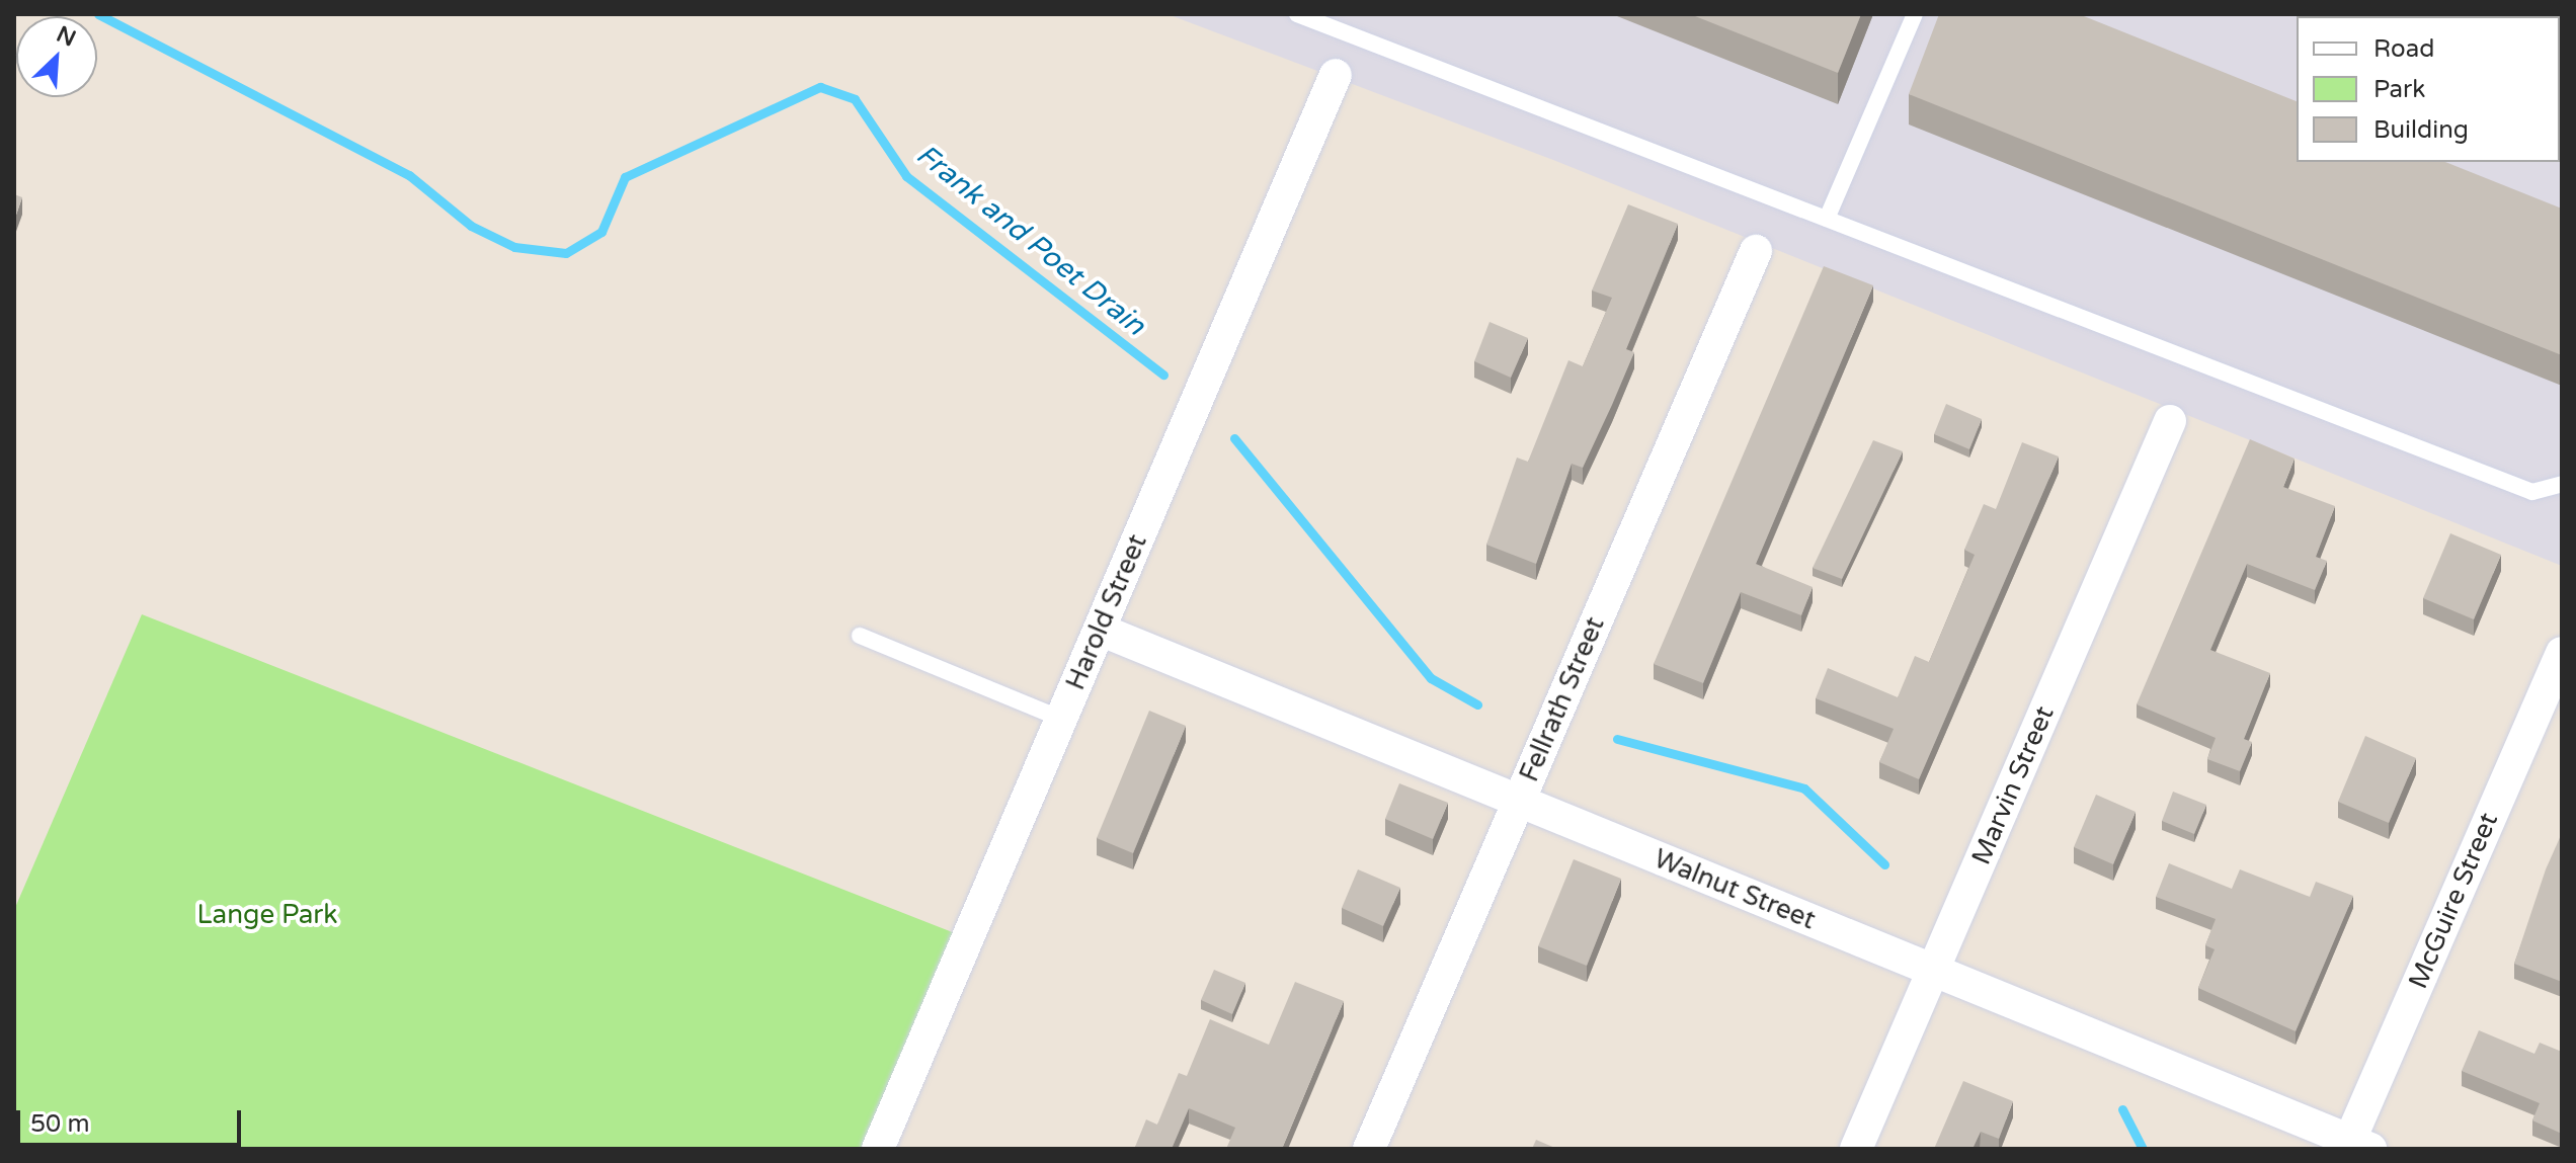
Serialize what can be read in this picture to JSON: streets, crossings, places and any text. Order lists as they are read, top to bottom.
{
  "streets": {
    "street": [
      "Harold Street",
      "Fellrath Street",
      "Marvin Street",
      "Walnut Street",
      "McGuire Street"
    ]
  },
  "crossings": [
    ["Harold Street", "Walnut Street"],
    ["Fellrath Street", "Walnut Street"],
    ["Marvin Street", "Walnut Street"],
    ["Walnut Street", "McGuire Street"]
  ],
  "water": ["Frank and Poet Drain"],
  "parks": ["Lange Park"],
  "legend": ["Road", "Park", "Building"],
  "scale_bar": "50 m",
  "north": "top right"
}
